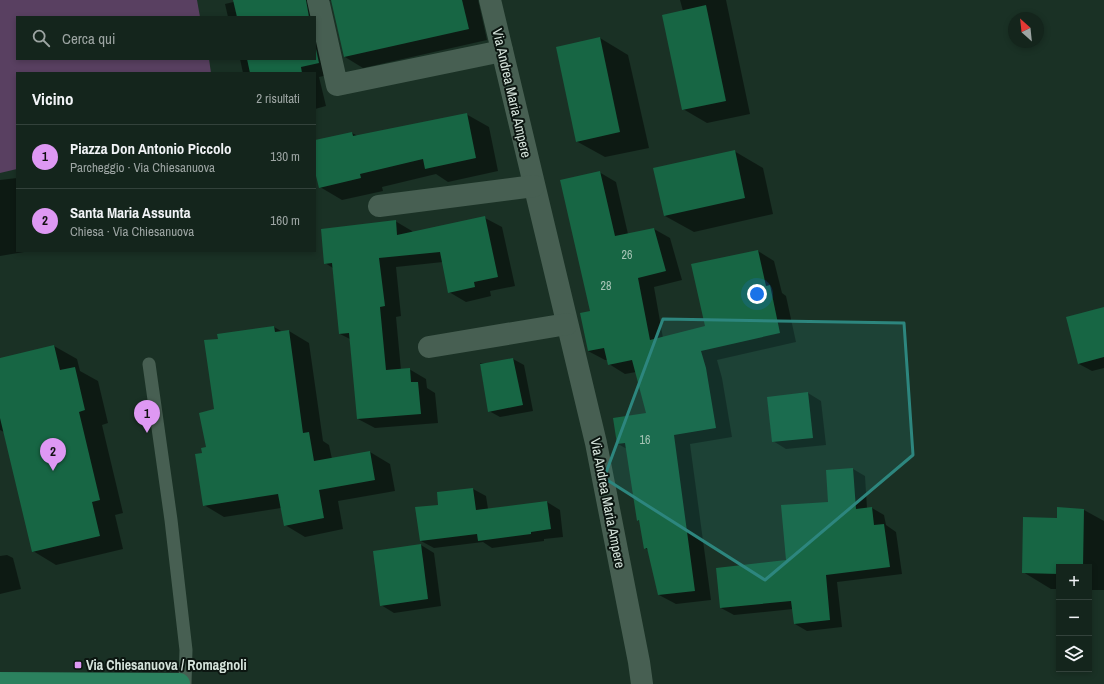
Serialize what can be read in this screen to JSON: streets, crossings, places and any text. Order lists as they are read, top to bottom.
{
  "streets": {
    "street": ["Via Andrea Maria Ampere"]
  },
  "places": {
    "transit": ["Via Chiesanuova / Romagnoli"]
  },
  "house_numbers": ["26", "28", "16"],
  "north": "top left",
  "page": {
    "search": "Cerca qui",
    "heading": ["Vicino", "2 risultati"],
    "list": [
      {
        "mark": "1",
        "name": "Piazza Don Antonio Piccolo",
        "note": "Parcheggio · Via Chiesanuova",
        "value": "130 m"
      },
      {
        "mark": "2",
        "name": "Santa Maria Assunta",
        "note": "Chiesa · Via Chiesanuova",
        "value": "160 m"
      }
    ],
    "pins": ["1", "2"],
    "map_buttons": ["+", "−"]
  }
}
